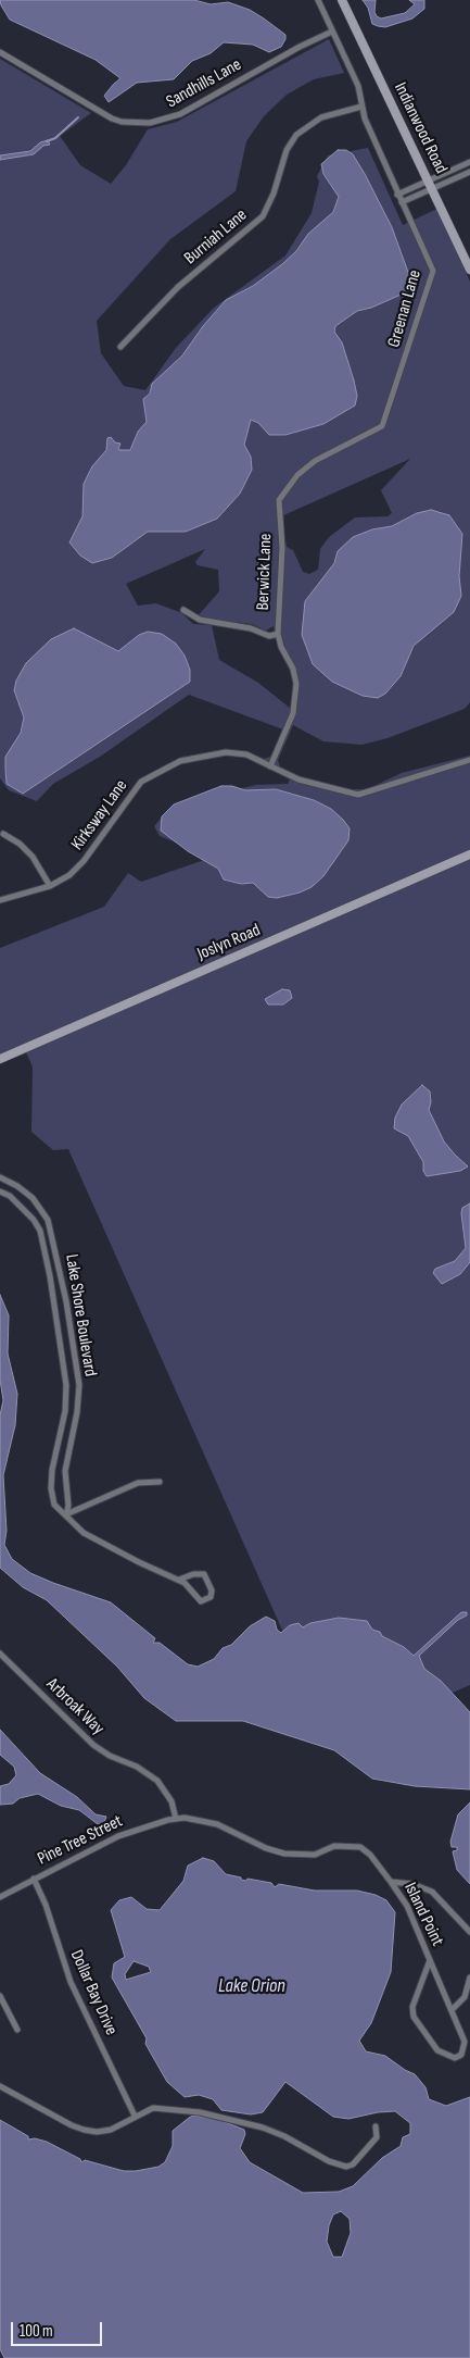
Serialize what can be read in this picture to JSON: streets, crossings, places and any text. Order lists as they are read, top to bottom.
{
  "streets": {
    "street": [
      "Sandhills Lane",
      "Indianwood Road",
      "Burniah Lane",
      "Greenan Lane",
      "Berwick Lane",
      "Kirksway Lane",
      "Joslyn Road",
      "Lake Shore Boulevard",
      "Arbroak Way",
      "Pine Tree Street",
      "Island Point",
      "Dollar Bay Drive"
    ]
  },
  "crossings": [
    ["Sandhills Lane", "Greenan Lane"],
    ["Burniah Lane", "Greenan Lane"],
    ["Greenan Lane", "Berwick Lane"],
    ["Berwick Lane", "Kirksway Lane"],
    ["Arbroak Way", "Pine Tree Street"],
    ["Pine Tree Street", "Island Point"],
    ["Pine Tree Street", "Dollar Bay Drive"]
  ],
  "water": ["Lake Orion"],
  "scale_bar": "100 m"
}
